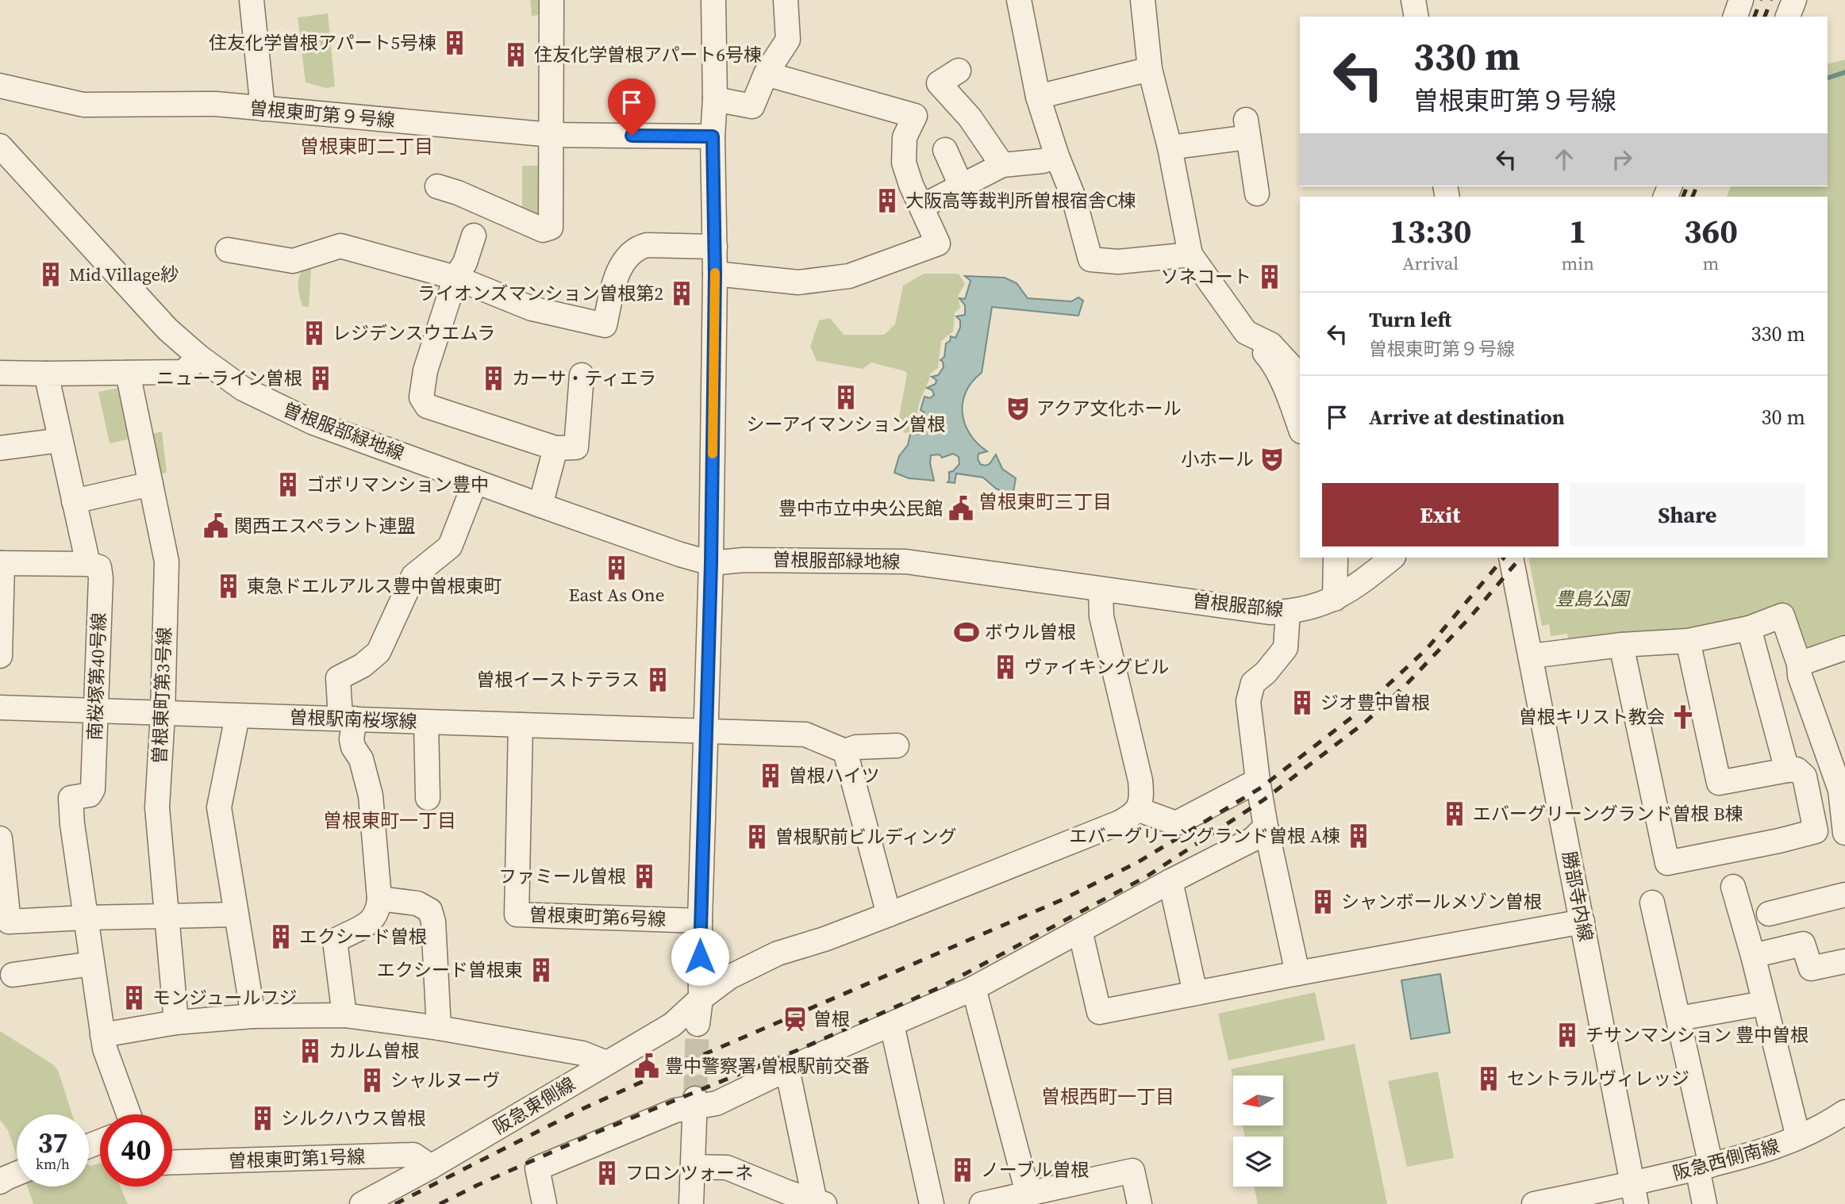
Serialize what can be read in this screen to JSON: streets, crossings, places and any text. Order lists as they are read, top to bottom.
{
  "streets": {
    "street": [
      "曽根東町第９号線",
      "曽根服部緑地線",
      "曽根服部線",
      "南桜塚第40号線",
      "曽根東町第3号線",
      "曽根駅南桜塚線",
      "勝部寺内線",
      "曽根東町第6号線",
      "阪急東側線",
      "曽根東町第1号線",
      "阪急西側南線"
    ]
  },
  "crossings": [
    ["曽根服部緑地線", "曽根服部線"],
    ["南桜塚第40号線", "曽根駅南桜塚線"],
    ["曽根東町第3号線", "曽根駅南桜塚線"],
    ["曽根駅南桜塚線", "曽根東町第6号線"],
    ["勝部寺内線", "阪急西側南線"],
    ["阪急東側線", "曽根東町第1号線"]
  ],
  "districts": [
    "曽根東町二丁目",
    "曽根東町三丁目",
    "曽根東町一丁目",
    "曽根西町一丁目"
  ],
  "parks": ["豊島公園"],
  "places": {
    "building": [
      "住友化学曽根アパート5号棟",
      "住友化学曽根アパート6号棟",
      "大阪高等裁判所曽根宿舎C棟",
      "Mid Village紗",
      "ソネコート",
      "ライオンズマンション曽根第2",
      "レジデンスウエムラ",
      "ニューライン曽根",
      "カーサ・ティエラ",
      "シーアイマンション曽根",
      "ゴボリマンション豊中",
      "East As One",
      "東急ドエルアルス豊中曽根東町",
      "ヴァイキングビル",
      "曽根イーストテラス",
      "ジオ豊中曽根",
      "曽根ハイツ",
      "エバーグリーングランド曽根 B棟",
      "エバーグリーングランド曽根 A棟",
      "曽根駅前ビルディング",
      "ファミール曽根",
      "シャンボールメゾン曽根",
      "エクシード曽根",
      "エクシード曽根東",
      "モンジュールフジ",
      "チサンマンション 豊中曽根",
      "カルム曽根",
      "セントラルヴィレッジ",
      "シャルヌーヴ",
      "シルクハウス曽根",
      "ノーブル曽根",
      "フロンツォーネ"
    ],
    "theatre": ["アクア文化ホール", "小ホール"],
    "public building": ["豊中市立中央公民館", "関西エスペラント連盟", "豊中警察署 曽根駅前交番"],
    "sports": ["ボウル曽根"],
    "church": ["曽根キリスト教会"],
    "station": ["曽根"]
  },
  "north": "left",
  "page": {
    "turn": ["330 m", "曽根東町第９号線"],
    "eta": [
      "13:30",
      "Arrival",
      "1",
      "min",
      "360",
      "m"
    ],
    "list": [
      {
        "name": "Turn left",
        "note": "曽根東町第９号線",
        "value": "330 m"
      },
      {
        "name": "Arrive at destination",
        "value": "30 m"
      }
    ],
    "buttons": ["Exit", "Share"],
    "speed": "37 km/h",
    "limit": "40"
  }
}
